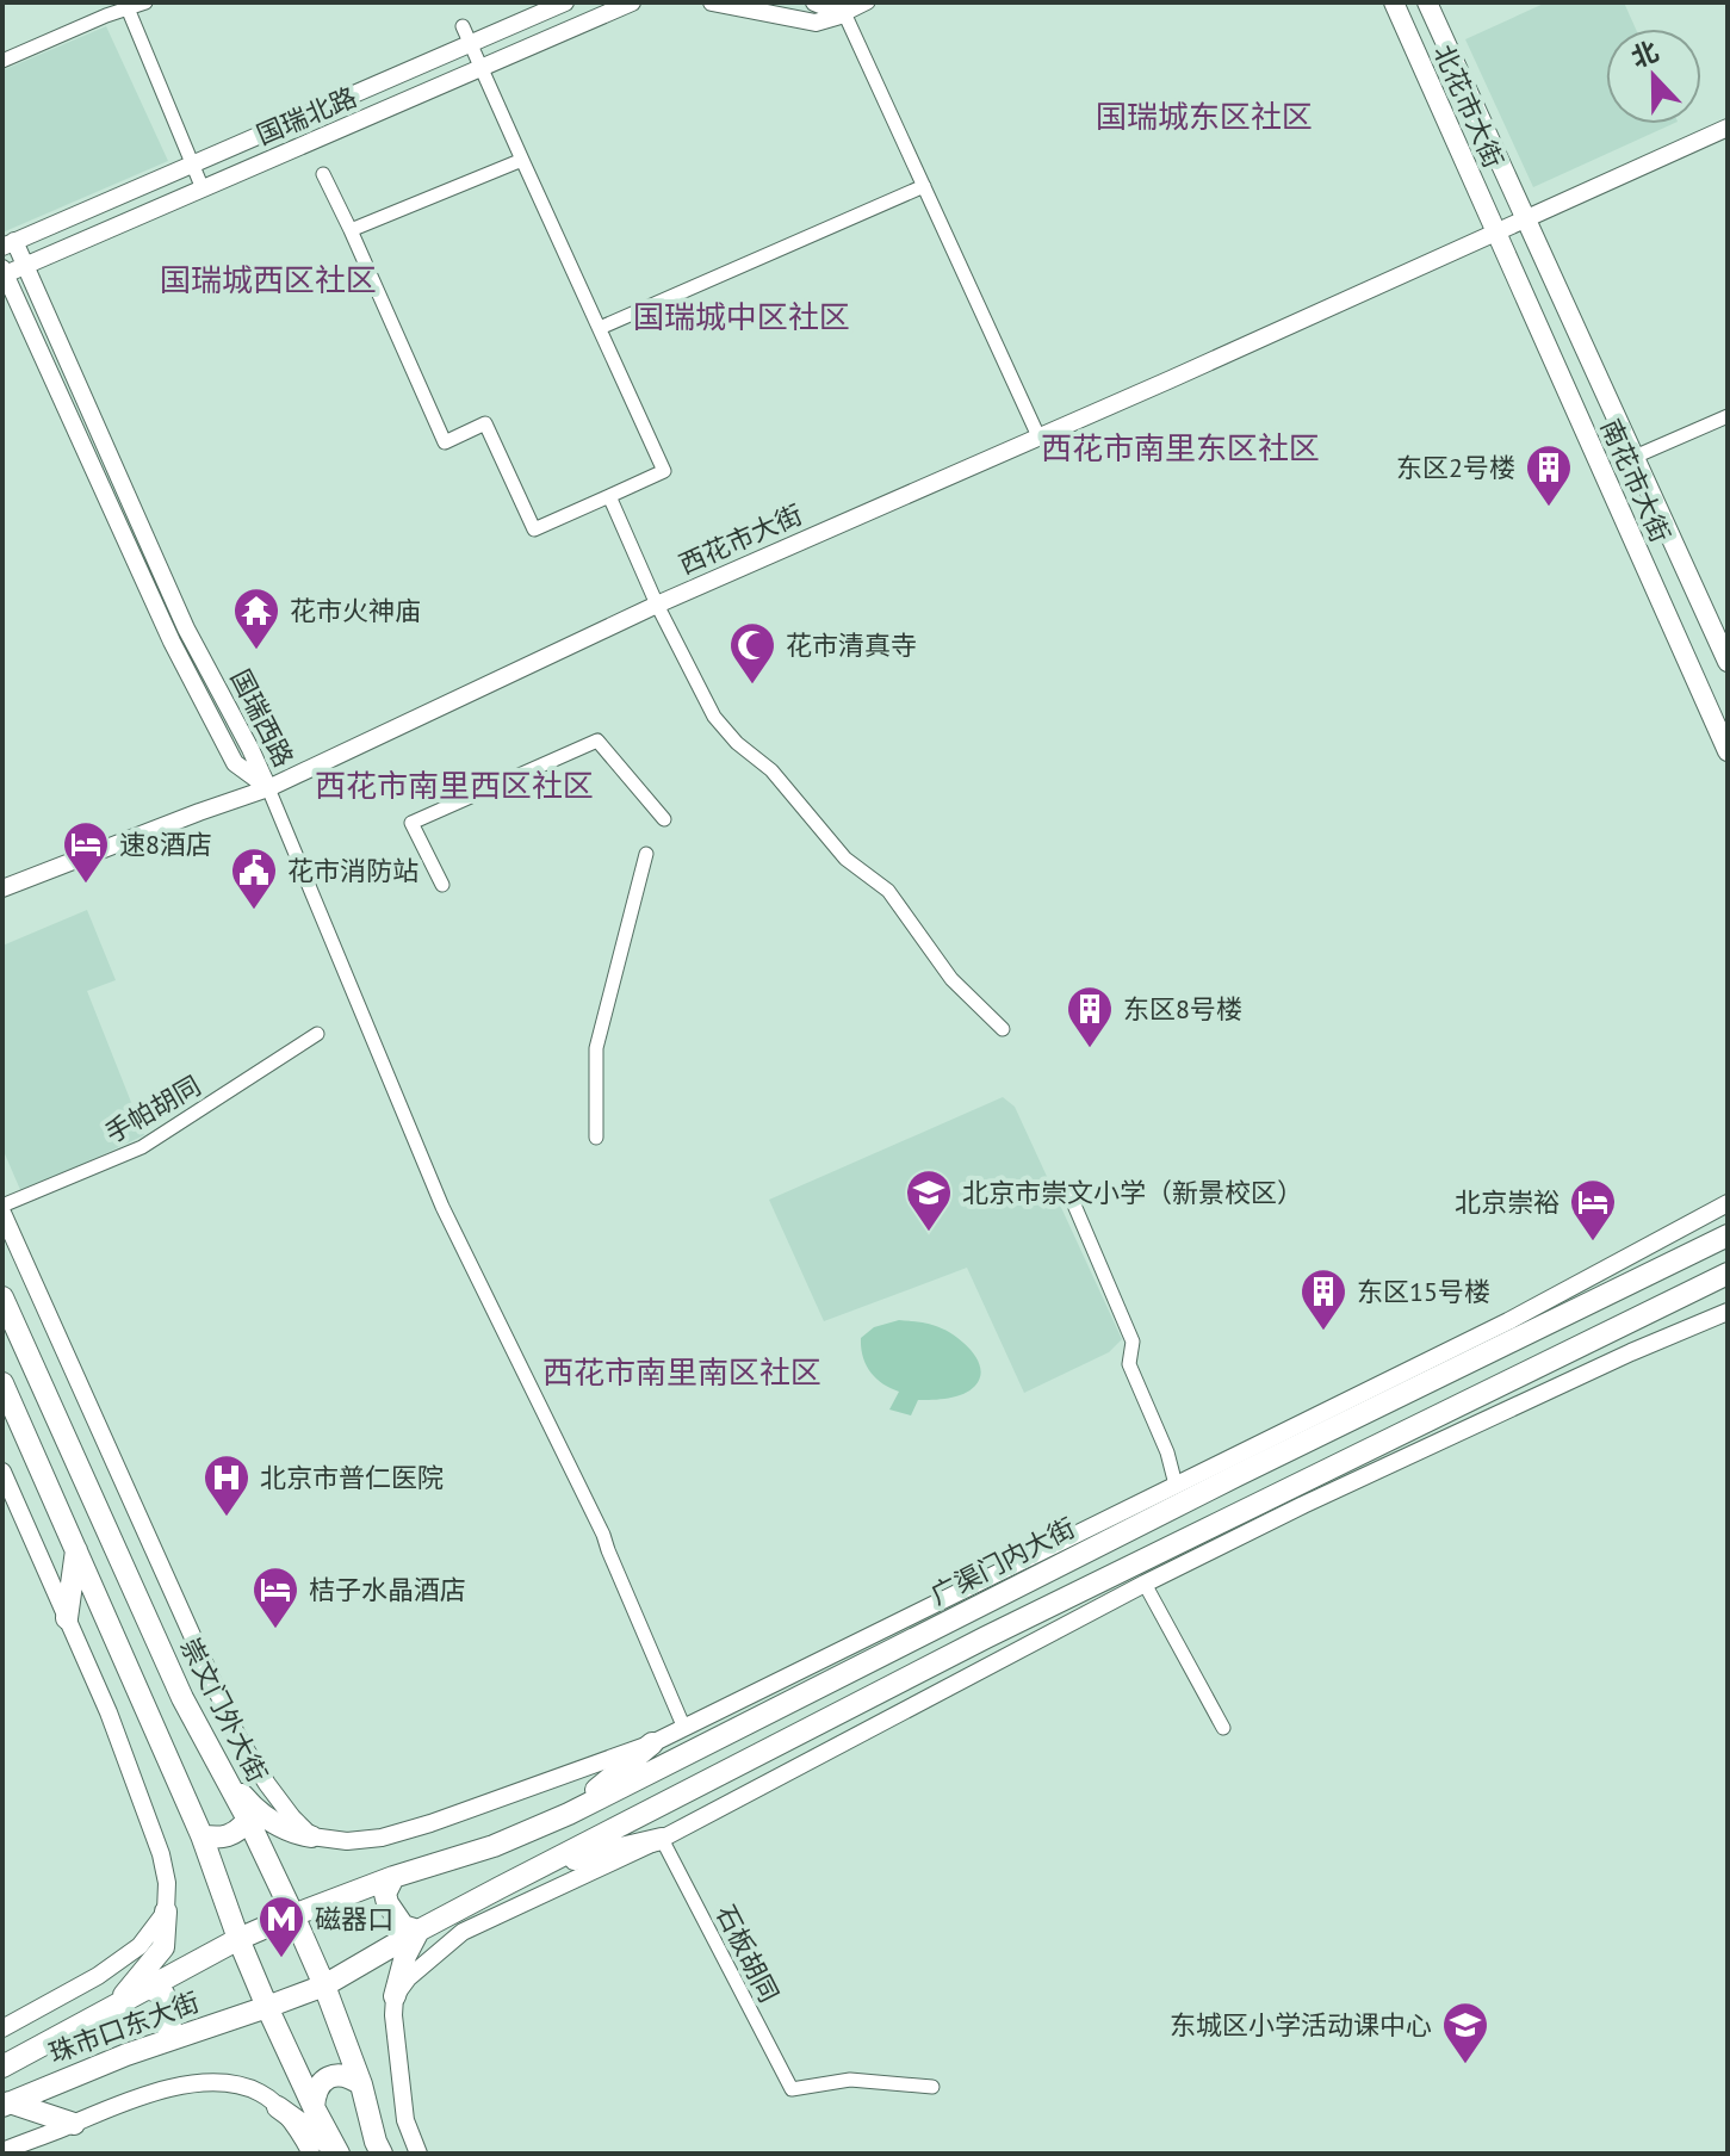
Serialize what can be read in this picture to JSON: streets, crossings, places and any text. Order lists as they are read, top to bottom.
{
  "streets": {
    "main road": [
      "北花市大街",
      "南花市大街",
      "广渠门内大街",
      "崇文门外大街",
      "珠市口东大街"
    ],
    "street": [
      "国瑞北路",
      "西花市大街",
      "国瑞西路",
      "手帕胡同",
      "石板胡同"
    ]
  },
  "crossings": [
    ["北花市大街", "南花市大街"],
    ["北花市大街", "西花市大街"],
    ["国瑞北路", "国瑞西路"],
    ["南花市大街", "西花市大街"],
    ["西花市大街", "国瑞西路"],
    ["手帕胡同", "崇文门外大街"],
    ["广渠门内大街", "崇文门外大街"],
    ["广渠门内大街", "珠市口东大街"],
    ["崇文门外大街", "珠市口东大街"]
  ],
  "districts": [
    "国瑞城东区社区",
    "国瑞城西区社区",
    "国瑞城中区社区",
    "西花市南里东区社区",
    "西花市南里西区社区",
    "西花市南里南区社区"
  ],
  "places": {
    "building": ["东区2号楼", "东区8号楼", "东区15号楼"],
    "temple": ["花市火神庙"],
    "mosque": ["花市清真寺"],
    "hotel": ["速8酒店", "北京崇裕", "桔子水晶酒店"],
    "public building": ["花市消防站"],
    "school or university": ["北京市崇文小学（新景校区）", "东城区小学活动课中心"],
    "hospital": ["北京市普仁医院"],
    "metro station": ["磁器口"]
  },
  "north": "top"
}
